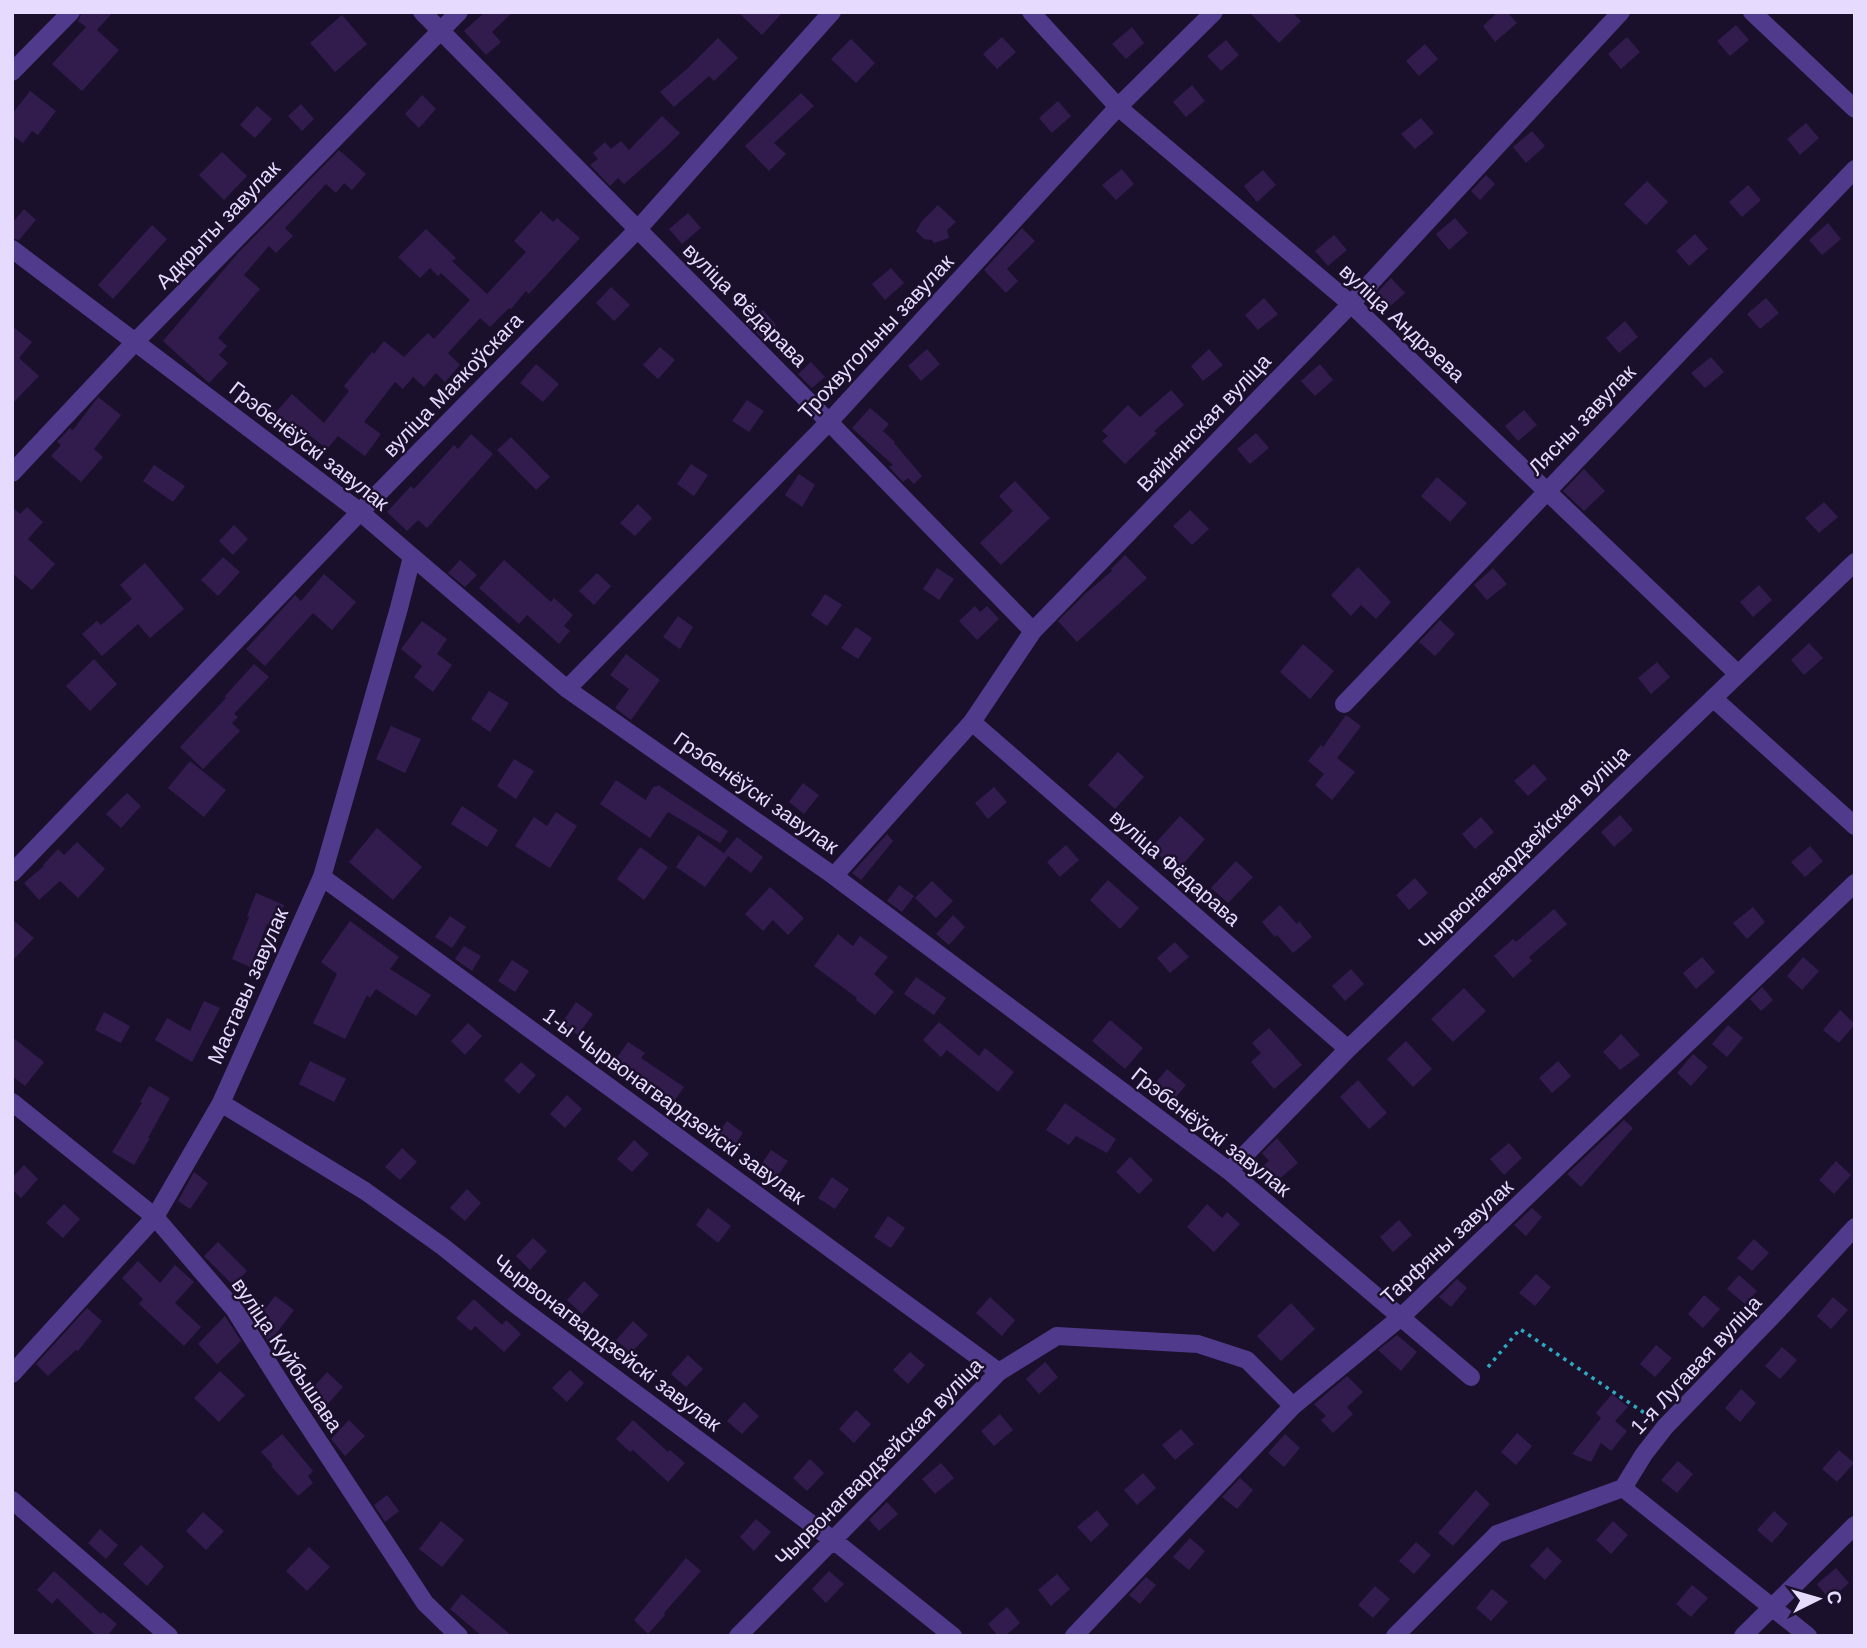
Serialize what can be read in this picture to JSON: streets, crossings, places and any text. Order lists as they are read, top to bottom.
{
  "streets": {
    "street": [
      "Адкрыты завулак",
      "вуліца Фёдарава",
      "вуліца Андрэева",
      "Трохвугольны завулак",
      "вуліца Маякоўскага",
      "Лясны завулак",
      "Вяйнянская вуліца",
      "Грэбенёўскі завулак",
      "Чырвонагвардзейская вуліца",
      "Маставы завулак",
      "1-ы Чырвонагвардзейскі завулак",
      "Тарфяны завулак",
      "Чырвонагвардзейскі завулак",
      "вуліца Куйбышава",
      "1-я Лугавая вуліца"
    ]
  },
  "crossings": [
    ["Адкрыты завулак", "вуліца Фёдарава"],
    ["Адкрыты завулак", "Грэбенёўскі завулак"],
    ["вуліца Фёдарава", "Трохвугольны завулак"],
    ["вуліца Фёдарава", "вуліца Маякоўскага"],
    ["вуліца Фёдарава", "Вяйнянская вуліца"],
    ["вуліца Фёдарава", "Чырвонагвардзейская вуліца"],
    ["вуліца Андрэева", "Трохвугольны завулак"],
    ["вуліца Андрэева", "Лясны завулак"],
    ["вуліца Андрэева", "Вяйнянская вуліца"],
    ["вуліца Андрэева", "Чырвонагвардзейская вуліца"],
    ["Трохвугольны завулак", "Грэбенёўскі завулак"],
    ["вуліца Маякоўскага", "Грэбенёўскі завулак"],
    ["Вяйнянская вуліца", "Грэбенёўскі завулак"],
    ["Грэбенёўскі завулак", "Чырвонагвардзейская вуліца"],
    ["Грэбенёўскі завулак", "Маставы завулак"],
    ["Грэбенёўскі завулак", "Тарфяны завулак"],
    ["Чырвонагвардзейская вуліца", "1-ы Чырвонагвардзейскі завулак"],
    ["Чырвонагвардзейская вуліца", "Тарфяны завулак"],
    ["Чырвонагвардзейская вуліца", "Чырвонагвардзейскі завулак"],
    ["Маставы завулак", "1-ы Чырвонагвардзейскі завулак"],
    ["Маставы завулак", "Чырвонагвардзейскі завулак"],
    ["Маставы завулак", "вуліца Куйбышава"]
  ],
  "north": "right"
}
